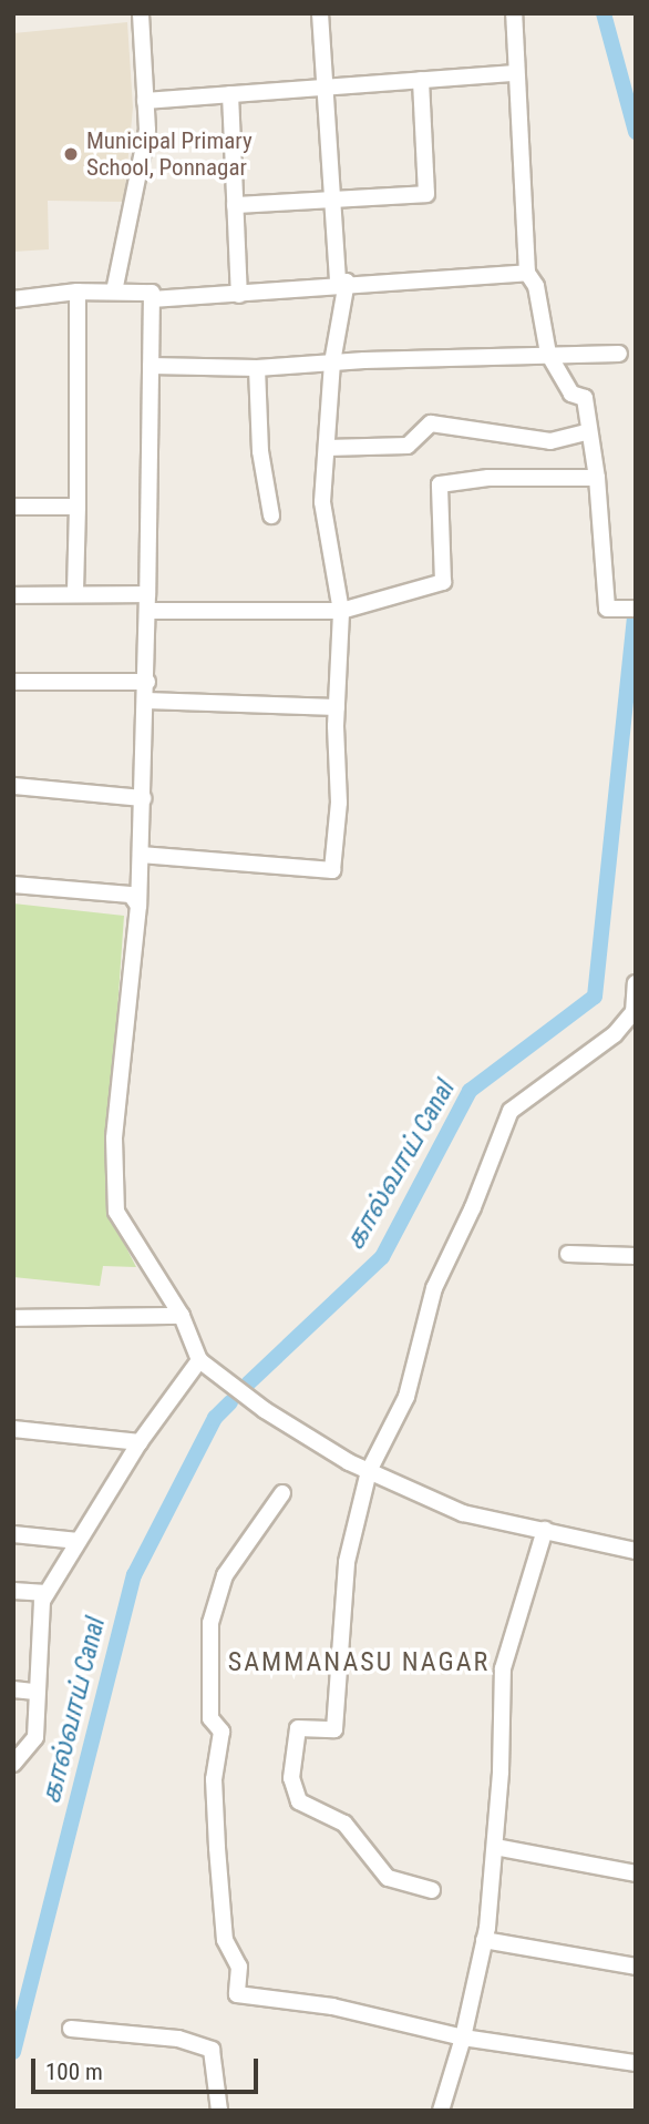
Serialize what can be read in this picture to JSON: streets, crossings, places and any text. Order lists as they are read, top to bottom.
{
  "districts": ["SAMMANASU NAGAR"],
  "water": ["கால்வாய் Canal"],
  "places": ["Municipal Primary School, Ponnagar"],
  "scale_bar": "100 m"
}
